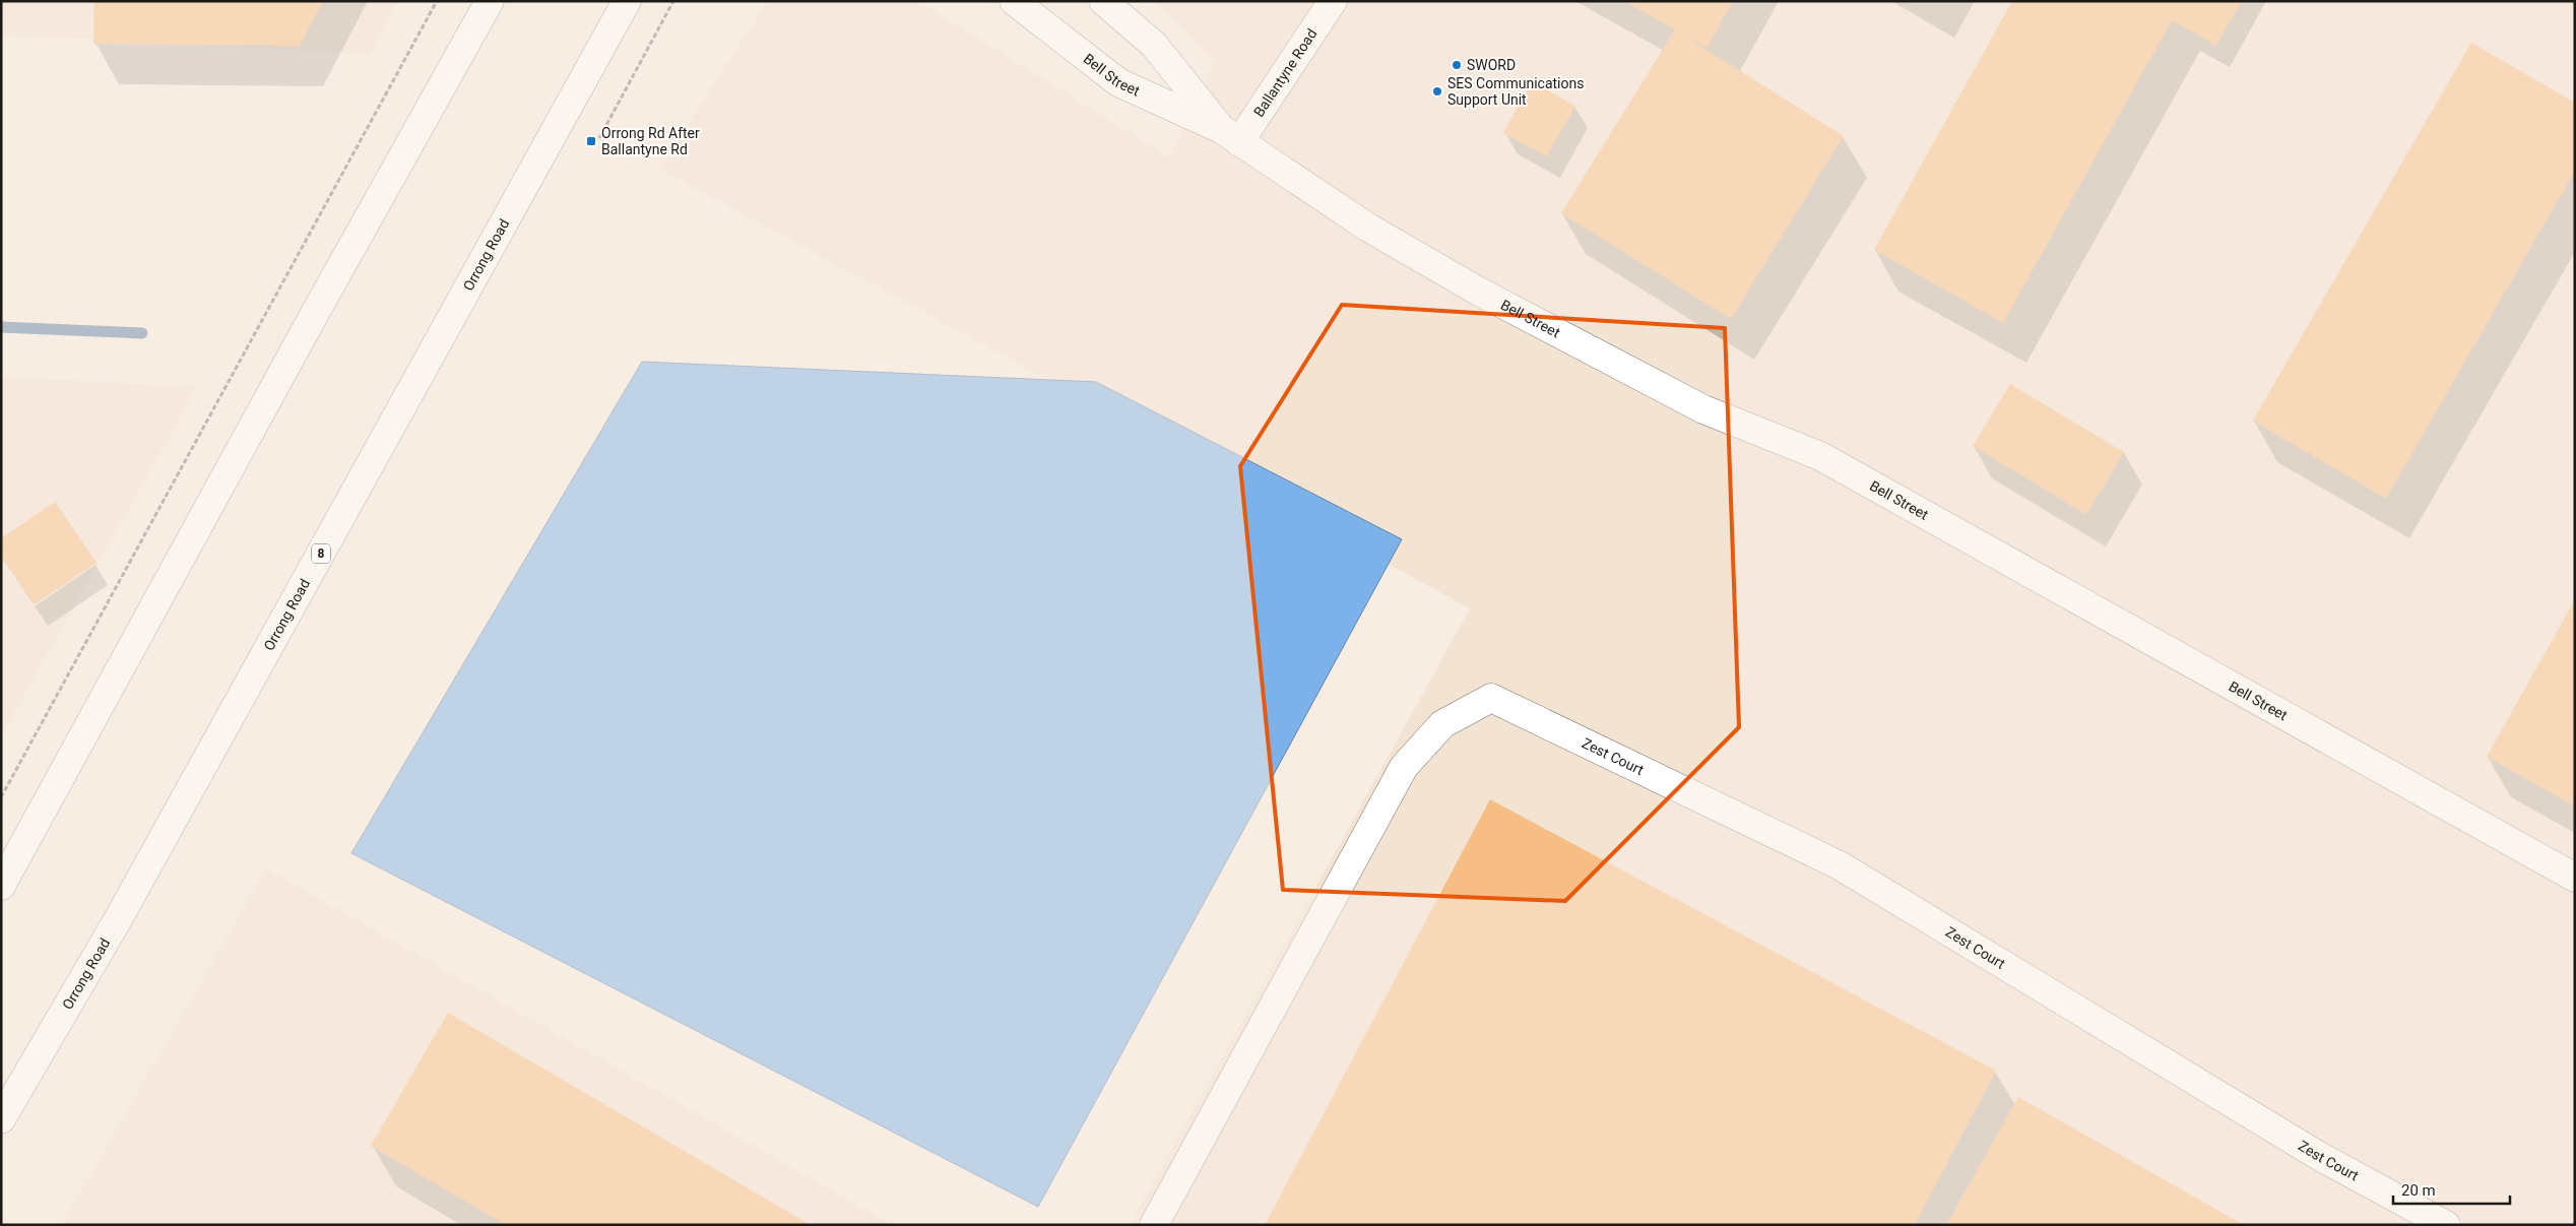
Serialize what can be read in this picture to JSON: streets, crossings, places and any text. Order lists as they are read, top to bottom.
{
  "streets": {
    "main road": [
      "Ballantyne Road",
      "Bell Street",
      "Orrong Road",
      "8",
      "Zest Court"
    ]
  },
  "crossings": [
    ["Ballantyne Road", "Bell Street"]
  ],
  "places": {
    "other": ["SWORD", "SES Communications Support Unit"],
    "transit": ["Orrong Rd After Ballantyne Rd"]
  },
  "scale_bar": "20 m"
}
